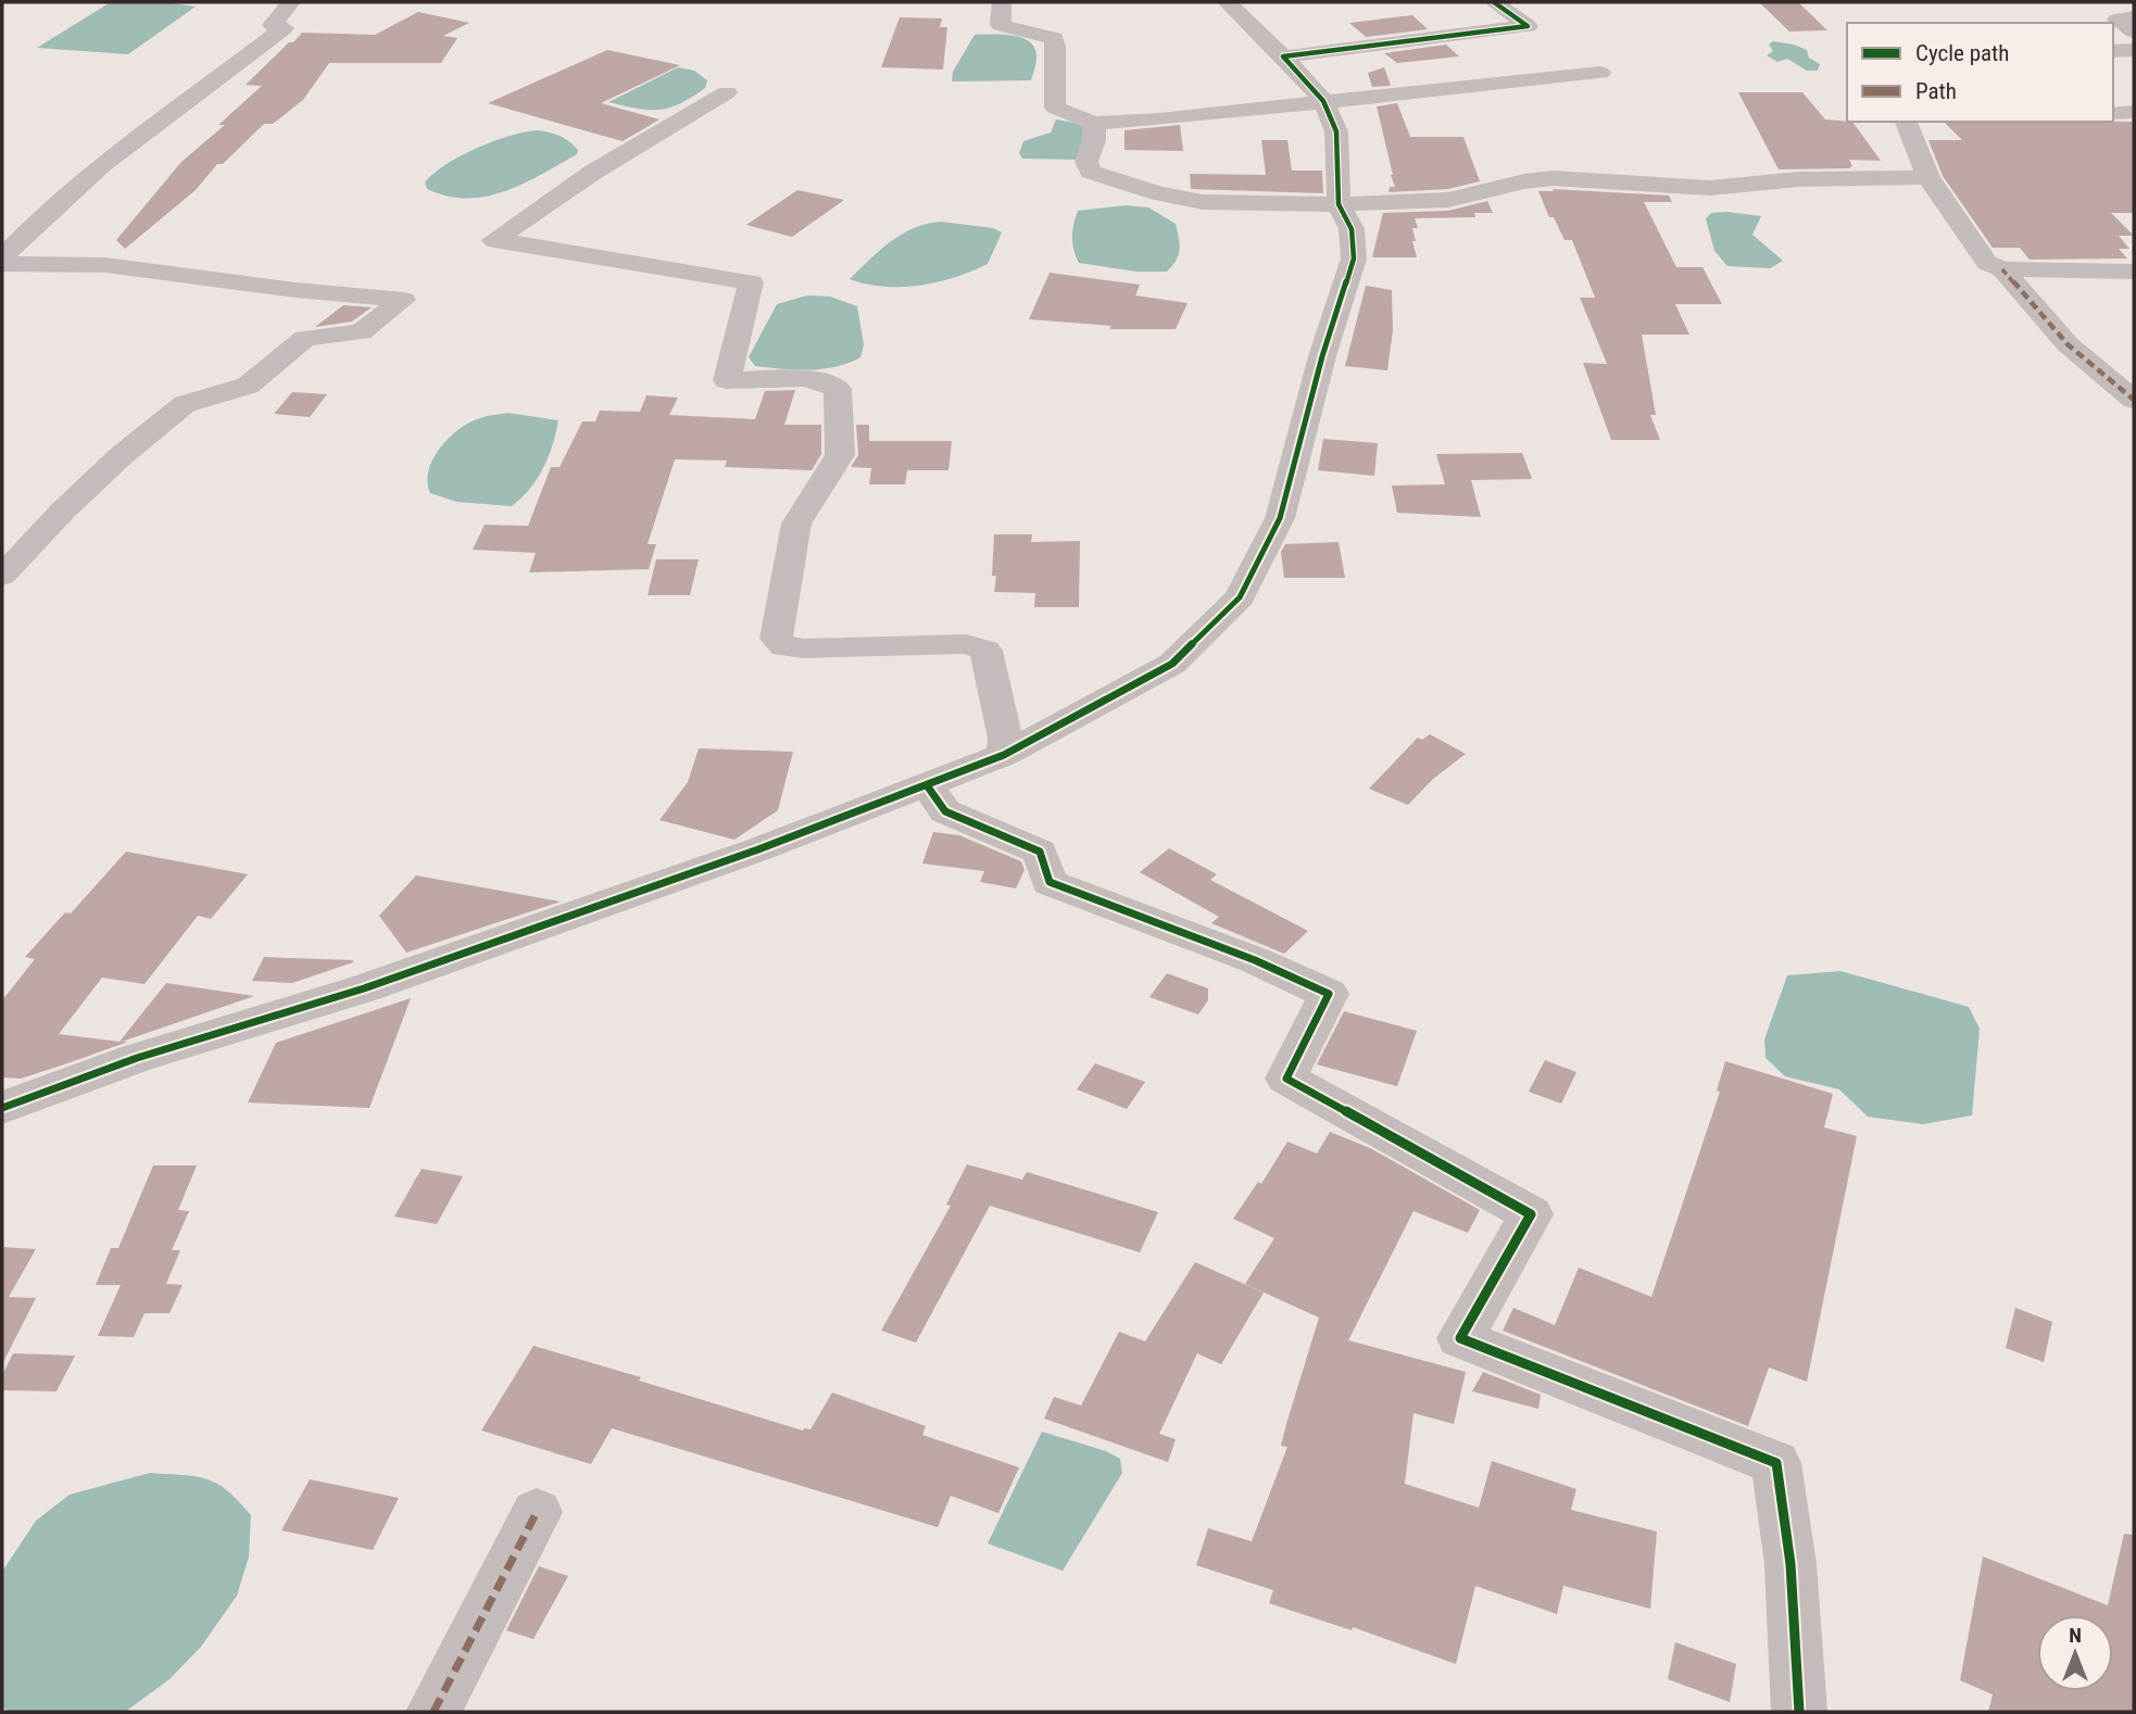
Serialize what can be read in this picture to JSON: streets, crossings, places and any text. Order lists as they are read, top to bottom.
{
  "legend": ["Cycle path", "Path"],
  "north": "top"
}
